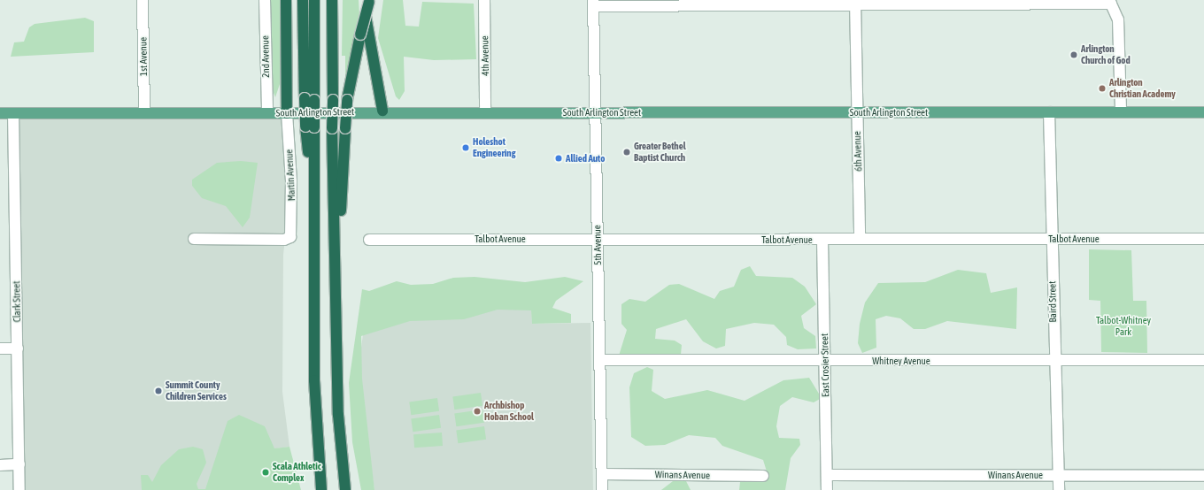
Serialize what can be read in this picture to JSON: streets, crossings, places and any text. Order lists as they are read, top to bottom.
{
  "streets": {
    "main road": ["South Arlington Street"],
    "street": [
      "4th Avenue",
      "1st Avenue",
      "2nd Avenue",
      "6th Avenue",
      "Martin Avenue",
      "Talbot Avenue",
      "5th Avenue",
      "Clark Street",
      "Baird Street",
      "Whitney Avenue",
      "East Crosier Street",
      "Winans Avenue"
    ]
  },
  "crossings": [
    ["4th Avenue", "South Arlington Street"],
    ["1st Avenue", "South Arlington Street"],
    ["2nd Avenue", "South Arlington Street"],
    ["South Arlington Street", "6th Avenue"],
    ["South Arlington Street", "Martin Avenue"],
    ["South Arlington Street", "5th Avenue"],
    ["South Arlington Street", "Clark Street"],
    ["South Arlington Street", "Baird Street"],
    ["6th Avenue", "Talbot Avenue"],
    ["Talbot Avenue", "5th Avenue"],
    ["Talbot Avenue", "Baird Street"],
    ["Talbot Avenue", "East Crosier Street"],
    ["5th Avenue", "Whitney Avenue"],
    ["5th Avenue", "Winans Avenue"],
    ["Baird Street", "Whitney Avenue"],
    ["Baird Street", "Winans Avenue"],
    ["Whitney Avenue", "East Crosier Street"],
    ["East Crosier Street", "Winans Avenue"]
  ],
  "parks": ["Talbot-Whitney Park"],
  "places": [
    "Arlington Church of God",
    "Arlington Christian Academy",
    "Holeshot Engineering",
    "Greater Bethel Baptist Church",
    "Allied Auto",
    "Summit County Children Services",
    "Archbishop Hoban School",
    "Scala Athletic Complex"
  ]
}
